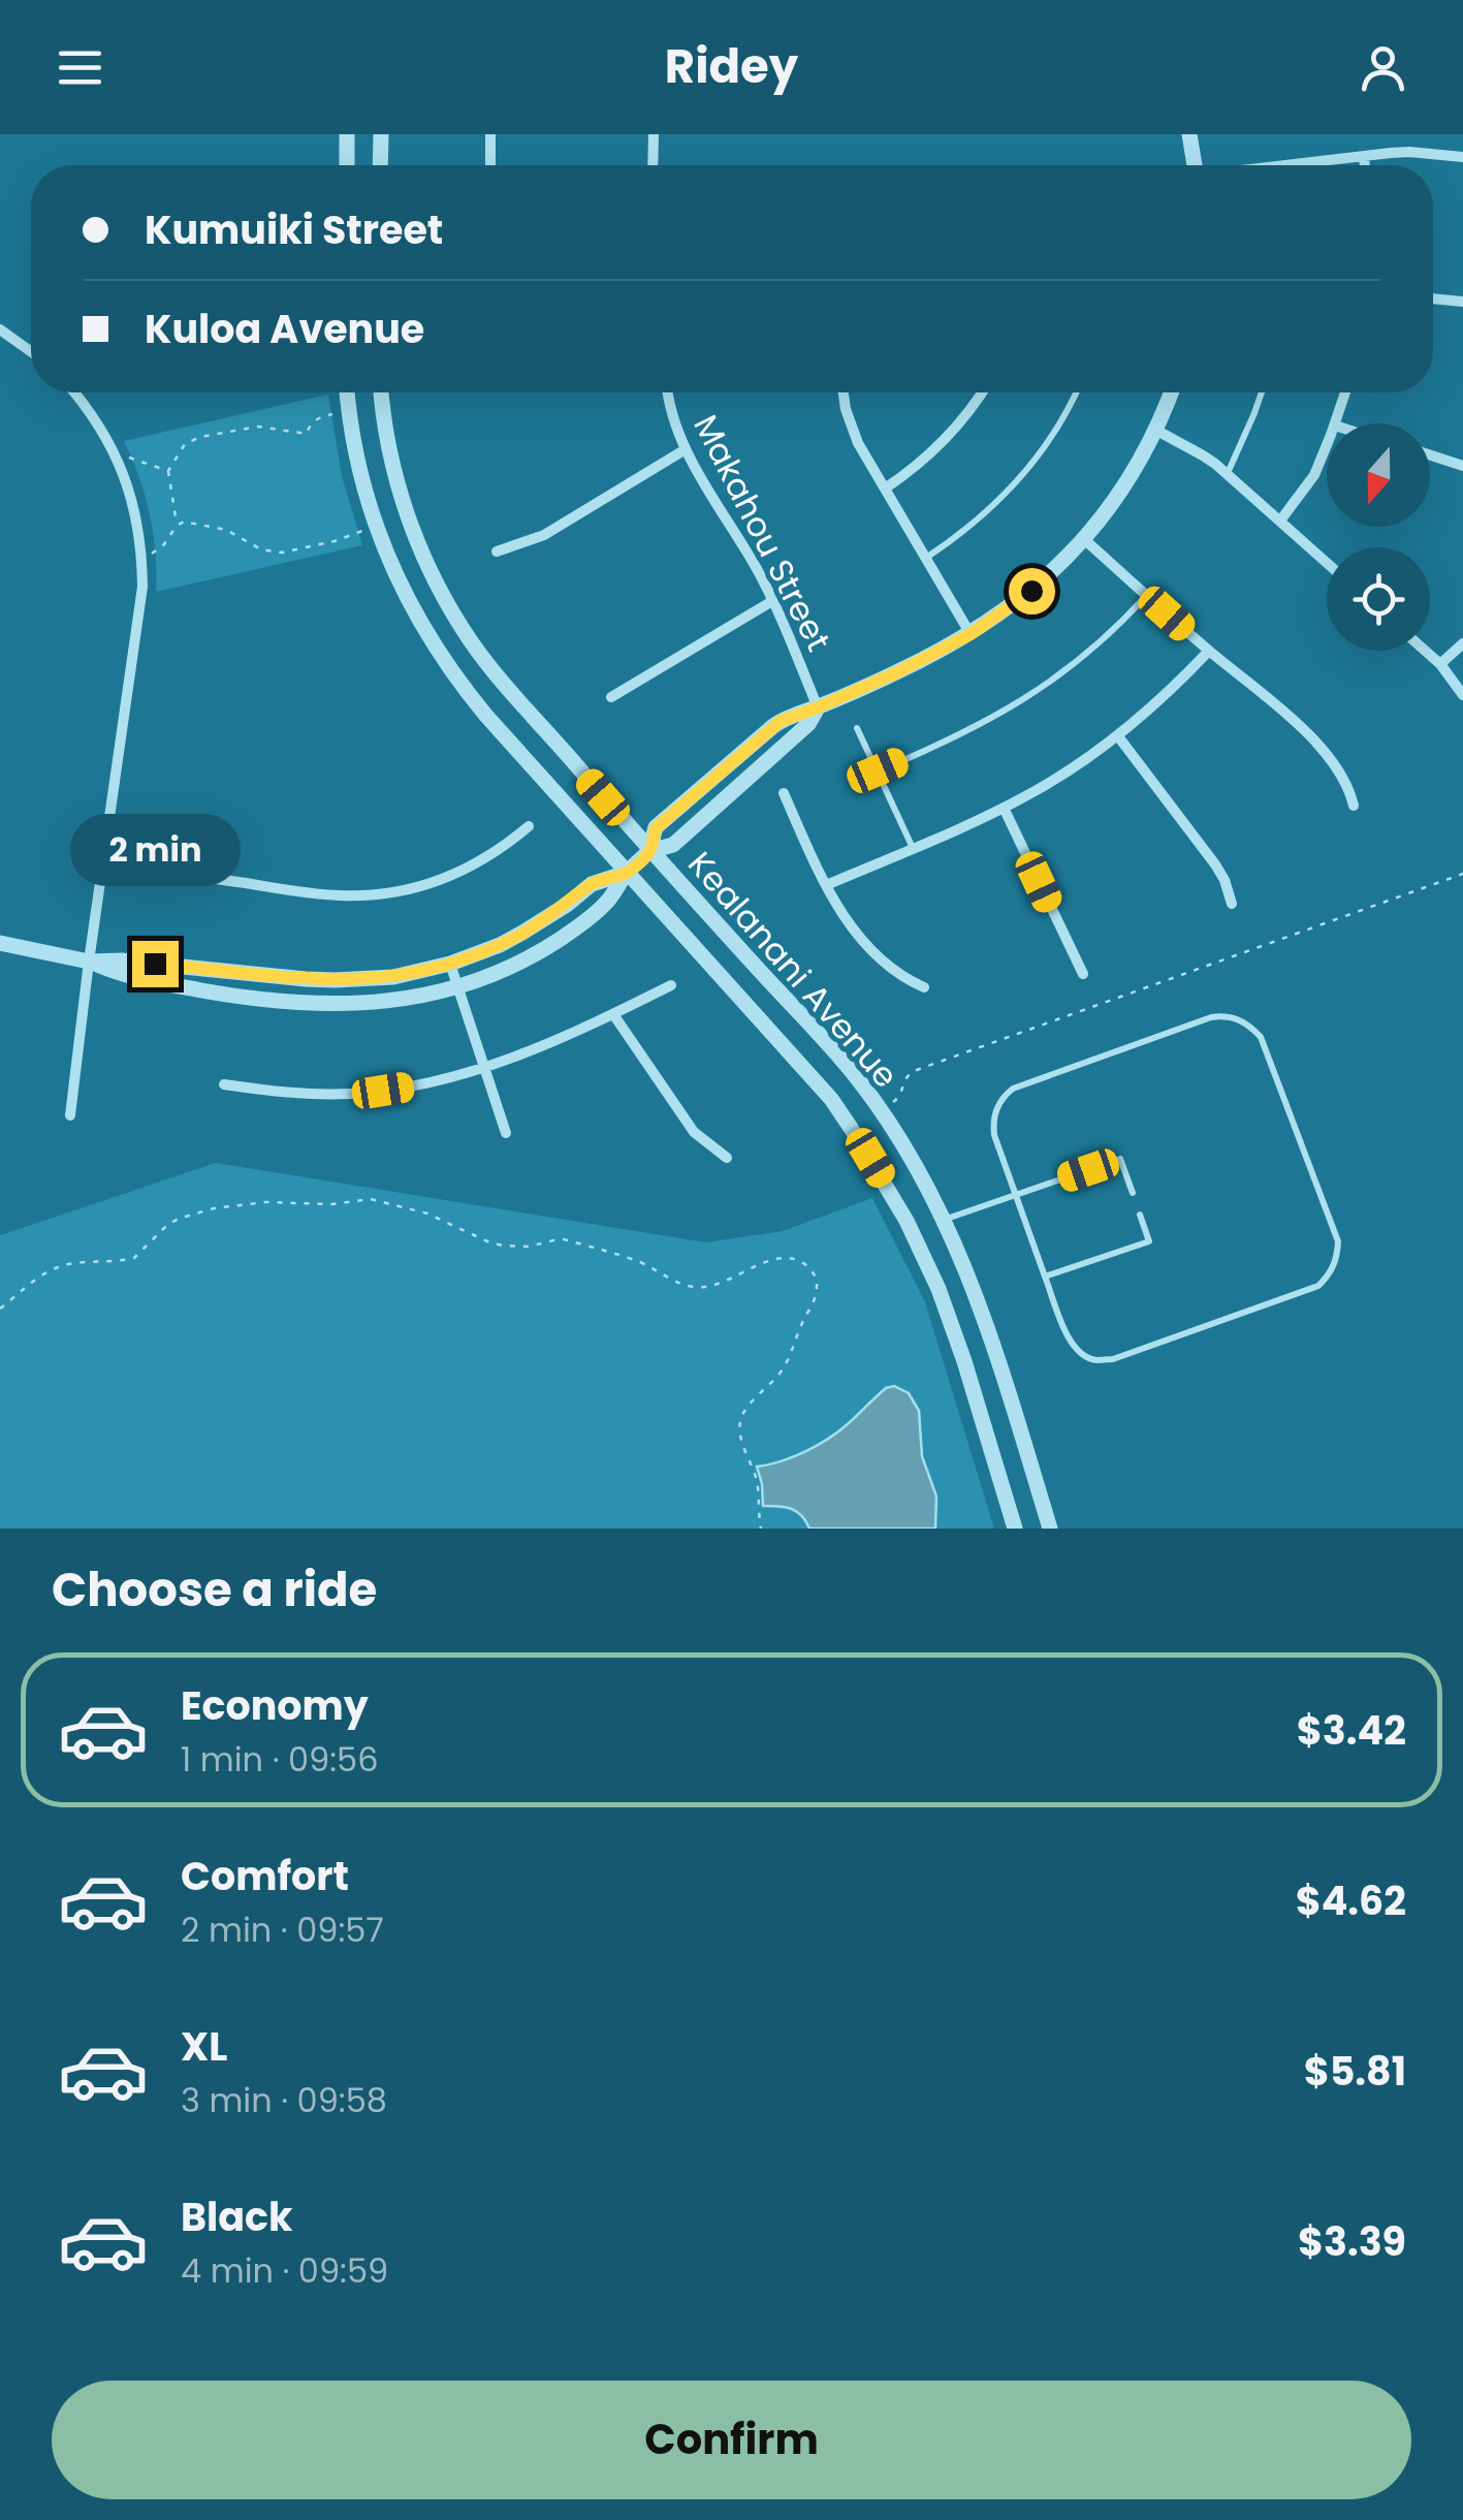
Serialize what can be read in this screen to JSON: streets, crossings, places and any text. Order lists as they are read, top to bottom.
{
  "streets": {
    "street": ["Makahou Street", "Kealanani Avenue"]
  },
  "north": "bottom",
  "page": {
    "header": "Ridey",
    "banner": ["Kumuiki Street", "Kuloa Avenue"],
    "bubble": "2 min",
    "heading": "Choose a ride",
    "list": [
      {
        "name": "Economy",
        "note": "1 min · 09:56",
        "value": "$3.42"
      },
      {
        "name": "Comfort",
        "note": "2 min · 09:57",
        "value": "$4.62"
      },
      {
        "name": "XL",
        "note": "3 min · 09:58",
        "value": "$5.81"
      },
      {
        "name": "Black",
        "note": "4 min · 09:59",
        "value": "$3.39"
      }
    ],
    "buttons": "Confirm"
  }
}
